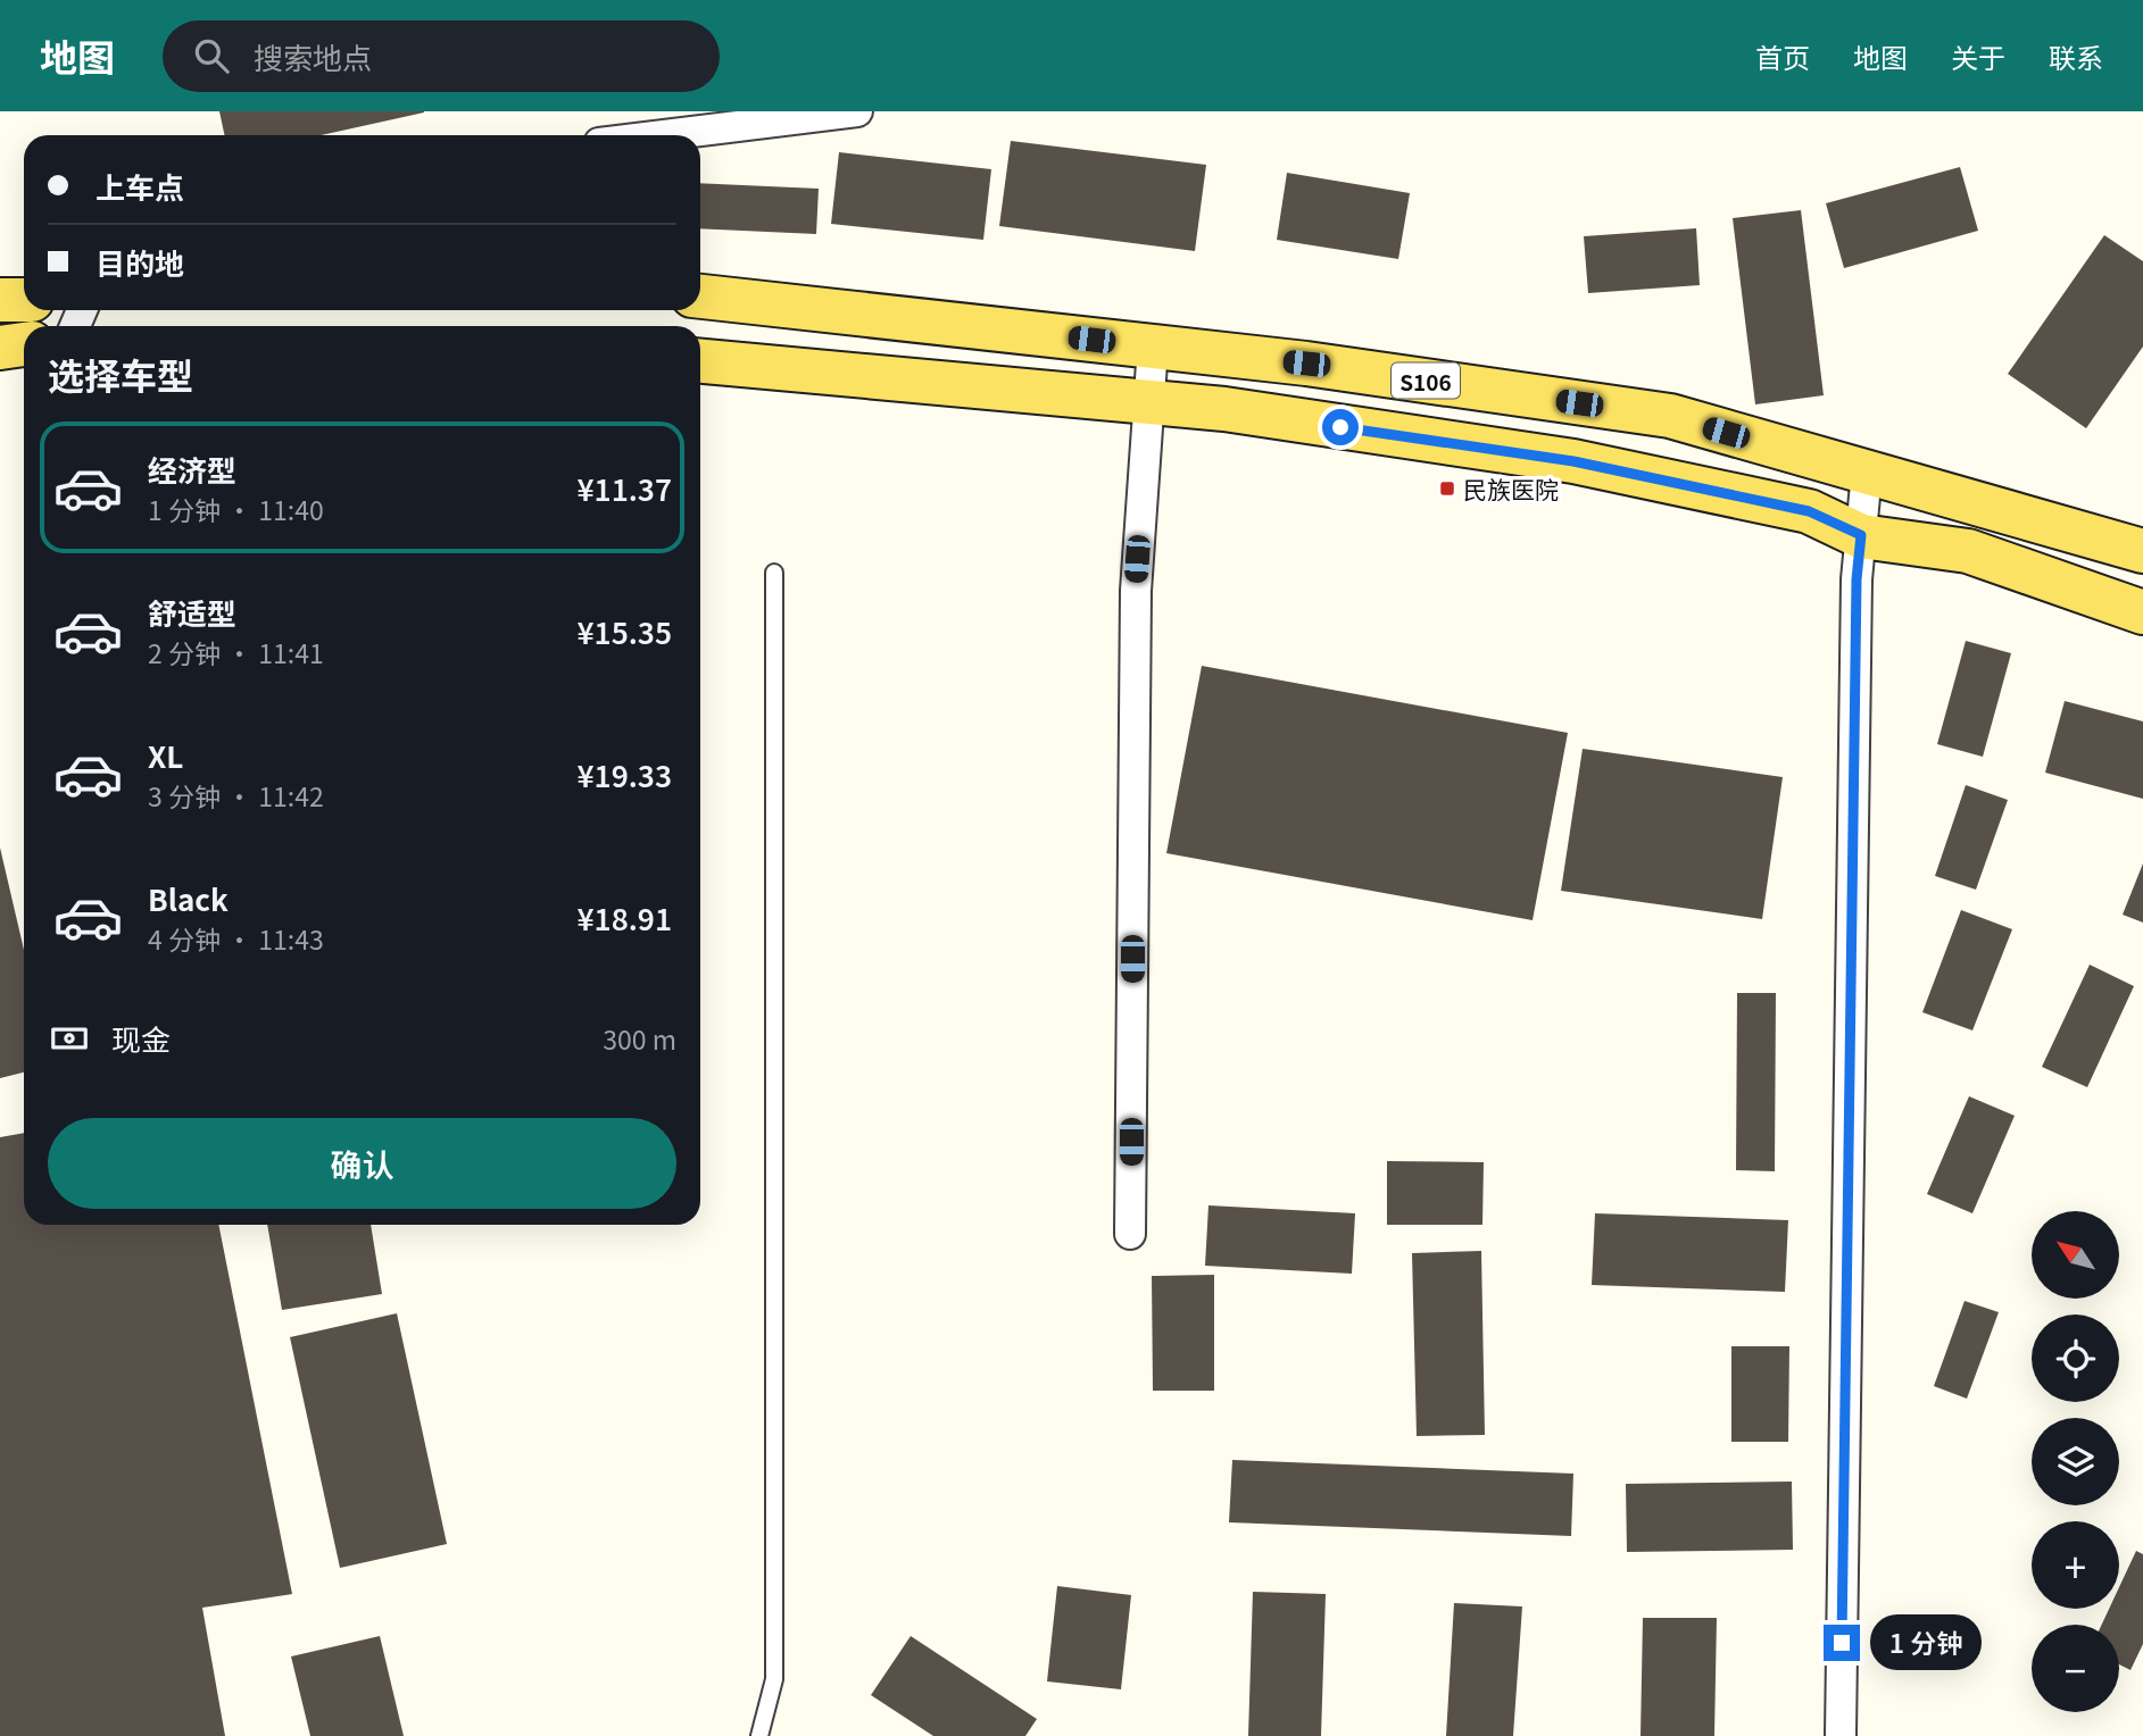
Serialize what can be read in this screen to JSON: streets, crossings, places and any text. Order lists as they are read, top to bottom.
{
  "streets": {
    "main road": ["S106"]
  },
  "places": {
    "transit": ["民族医院"]
  },
  "north": "top left",
  "page": {
    "header": "地图",
    "search": "搜索地点",
    "nav": [
      "首页",
      "地图",
      "关于",
      "联系"
    ],
    "banner": ["上车点", "目的地"],
    "heading": "选择车型",
    "list": [
      {
        "name": "经济型",
        "note": "1 分钟 · 11:40",
        "value": "¥11.37"
      },
      {
        "name": "舒适型",
        "note": "2 分钟 · 11:41",
        "value": "¥15.35"
      },
      {
        "name": "XL",
        "note": "3 分钟 · 11:42",
        "value": "¥19.33"
      },
      {
        "name": "Black",
        "note": "4 分钟 · 11:43",
        "value": "¥18.91"
      }
    ],
    "pay": ["现金", "300 m"],
    "buttons": "确认",
    "map_buttons": ["+", "−"],
    "bubble": "1 分钟"
  }
}
